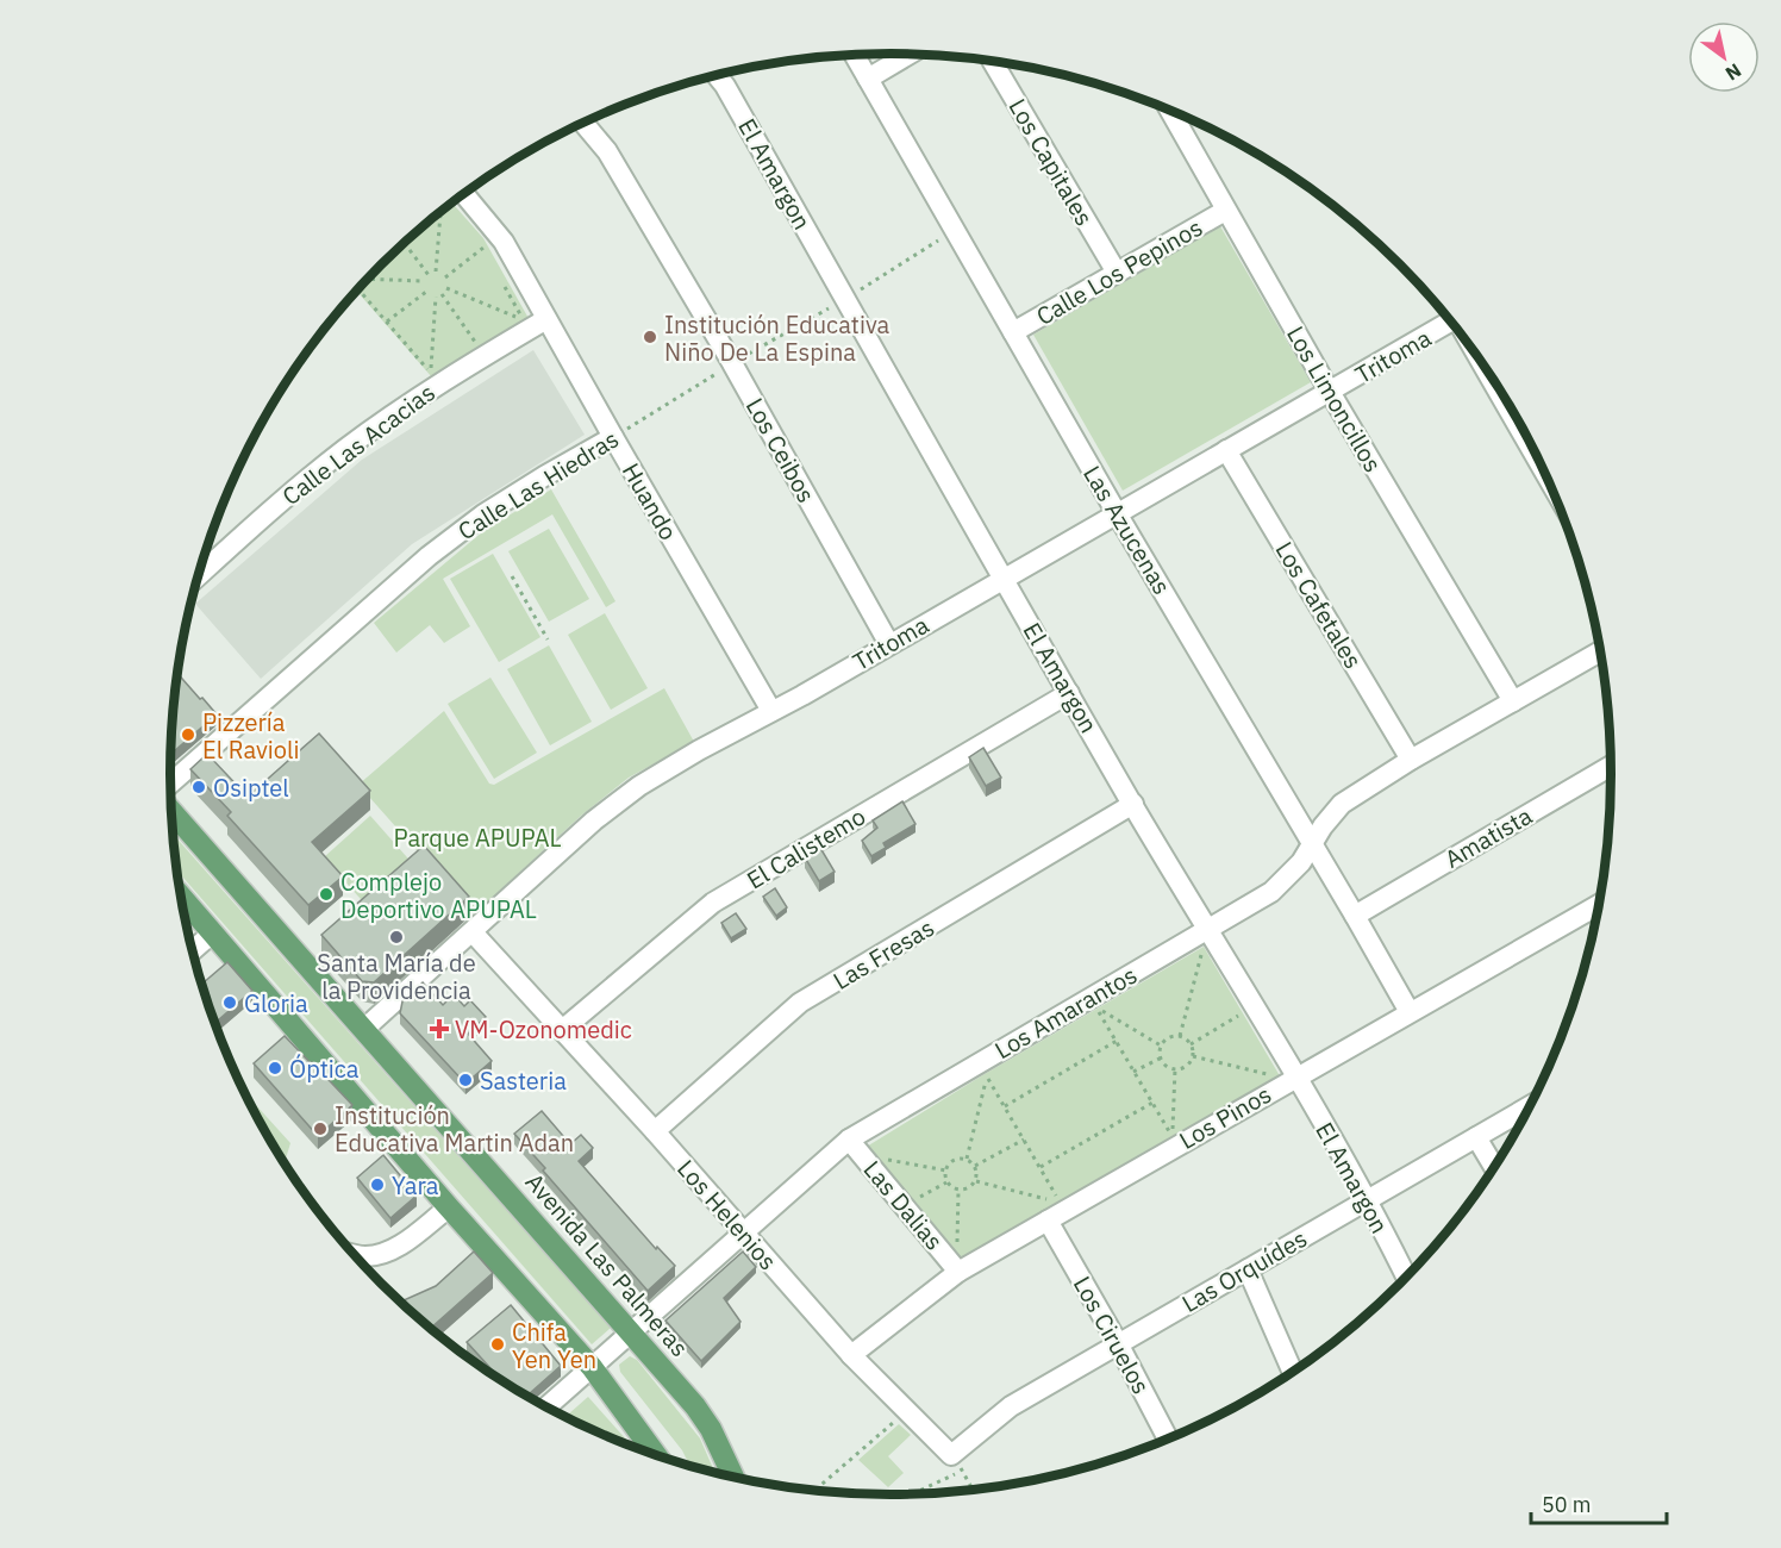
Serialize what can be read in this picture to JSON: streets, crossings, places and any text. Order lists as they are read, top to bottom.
{
  "streets": {
    "main road": ["Avenida Las Palmeras"],
    "street": [
      "Los Capitales",
      "El Amargon",
      "Calle Los Pepinos",
      "Tritoma",
      "Los Limoncillos",
      "Calle Las Acacias",
      "Los Ceibos",
      "Calle Las Hiedras",
      "Huando",
      "Las Azucenas",
      "Los Cafetales",
      "Amatista",
      "El Calistemo",
      "Las Fresas",
      "Los Amarantos",
      "Los Pinos",
      "Las Dalias",
      "Los Helenios",
      "Las Orquídes",
      "Los Ciruelos"
    ]
  },
  "crossings": [
    ["Los Capitales", "Calle Los Pepinos"],
    ["El Amargon", "Tritoma"],
    ["El Amargon", "Calle Las Hiedras"],
    ["El Amargon", "El Calistemo"],
    ["El Amargon", "Las Fresas"],
    ["El Amargon", "Los Amarantos"],
    ["El Amargon", "Los Pinos"],
    ["El Amargon", "Las Orquídes"],
    ["Calle Los Pepinos", "Los Limoncillos"],
    ["Calle Los Pepinos", "Las Azucenas"],
    ["Tritoma", "Los Limoncillos"],
    ["Tritoma", "Los Ceibos"],
    ["Tritoma", "Huando"],
    ["Tritoma", "Las Azucenas"],
    ["Tritoma", "Los Cafetales"],
    ["Tritoma", "Los Helenios"],
    ["Tritoma", "Avenida Las Palmeras"],
    ["Los Limoncillos", "Los Amarantos"],
    ["Calle Las Acacias", "Huando"],
    ["Los Ceibos", "Calle Las Hiedras"],
    ["Calle Las Hiedras", "Huando"],
    ["Calle Las Hiedras", "Las Azucenas"],
    ["Las Azucenas", "Amatista"],
    ["Las Azucenas", "Los Amarantos"],
    ["Las Azucenas", "Los Pinos"],
    ["Los Cafetales", "Los Amarantos"],
    ["El Calistemo", "Los Helenios"],
    ["Las Fresas", "Los Helenios"],
    ["Los Amarantos", "Las Dalias"],
    ["Los Amarantos", "Los Helenios"],
    ["Los Amarantos", "Avenida Las Palmeras"],
    ["Los Pinos", "Las Dalias"],
    ["Los Pinos", "Los Helenios"],
    ["Los Pinos", "Los Ciruelos"],
    ["Los Helenios", "Las Orquídes"],
    ["Las Orquídes", "Los Ciruelos"]
  ],
  "parks": ["Parque APUPAL"],
  "places": {
    "other": [
      "Institución Educativa Niño De La Espina",
      "Pizzería El Ravioli",
      "Osiptel",
      "Complejo Deportivo APUPAL",
      "Santa María de la Providencia",
      "Gloria",
      "Óptica",
      "Sasteria",
      "Institución Educativa Martin Adan",
      "Yara",
      "Chifa Yen Yen"
    ],
    "health": ["VM-Ozonomedic"]
  },
  "scale_bar": "50 m",
  "north": "bottom right"
}
